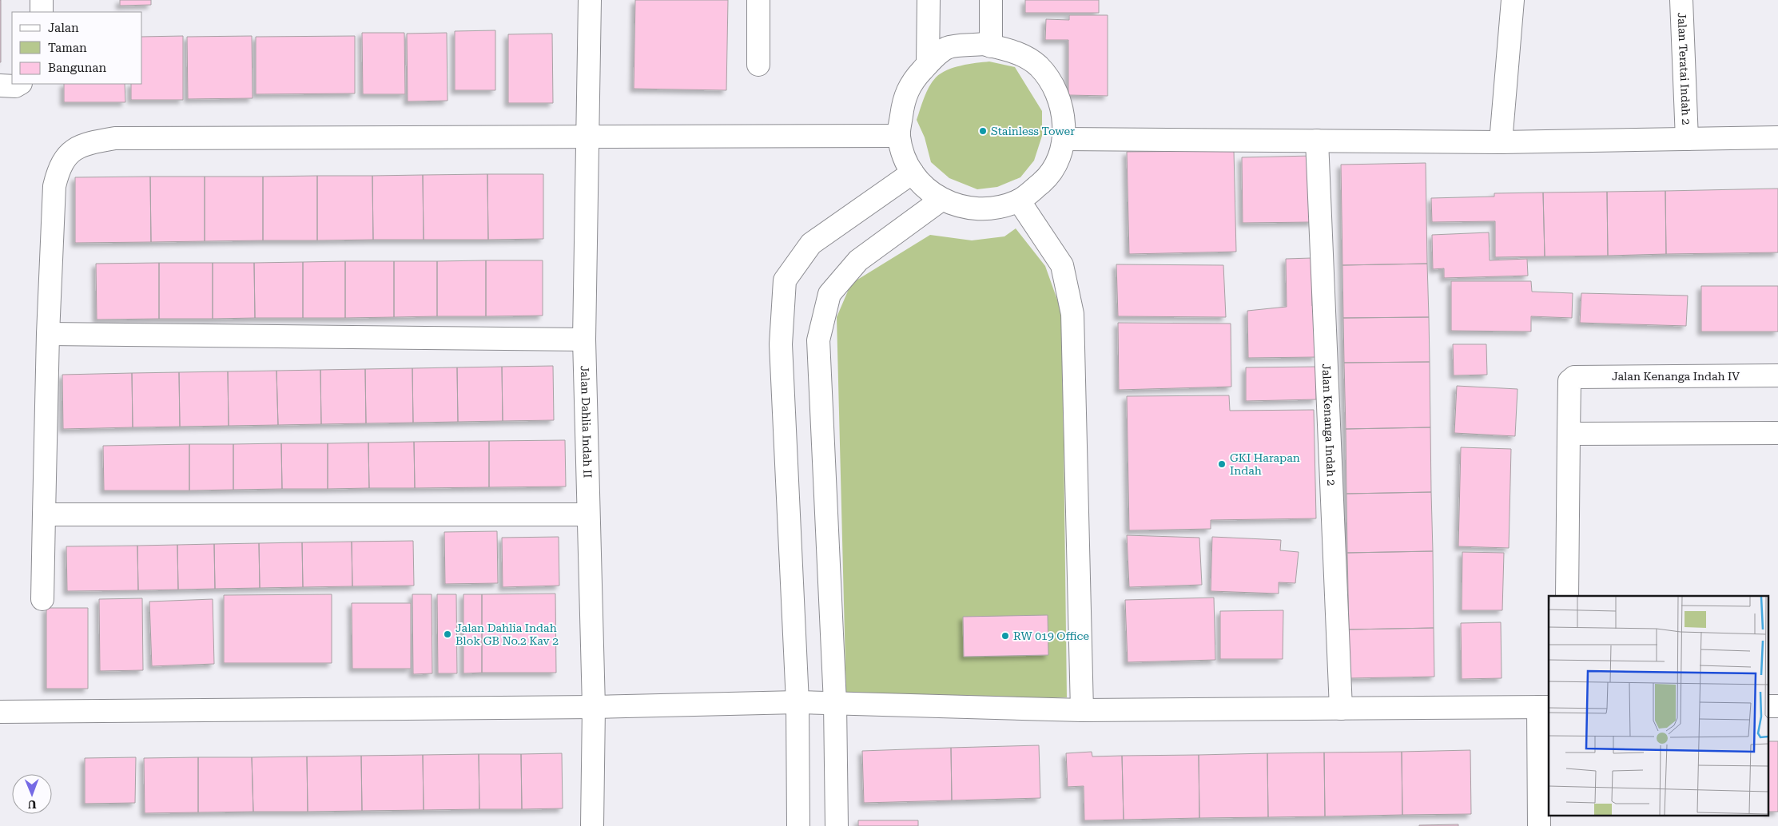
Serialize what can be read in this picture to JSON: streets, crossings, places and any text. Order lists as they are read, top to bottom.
{
  "streets": {
    "street": [
      "Jalan Teratai Indah 2",
      "Jalan Kenanga Indah IV",
      "Jalan Dahlia Indah II",
      "Jalan Kenanga Indah 2"
    ]
  },
  "places": [
    "Stainless Tower",
    "GKI Harapan Indah",
    "Jalan Dahlia Indah Blok GB No.2 Kav 2",
    "RW 019 Office"
  ],
  "legend": ["Jalan", "Taman", "Bangunan"],
  "north": "bottom"
}
